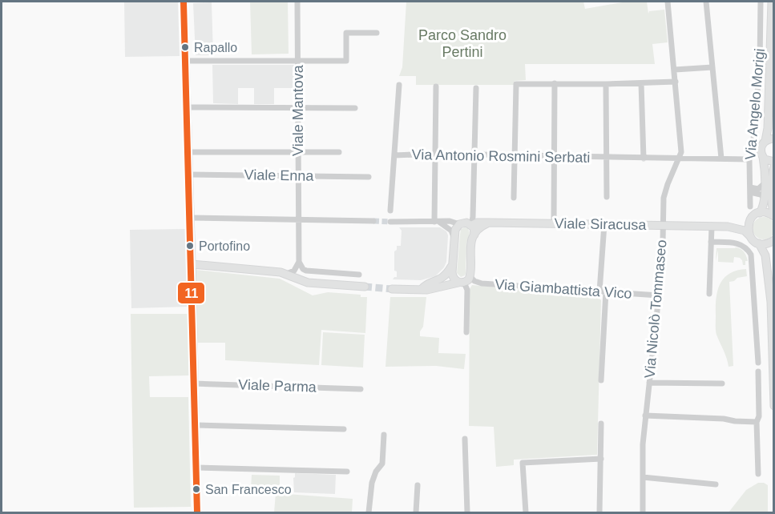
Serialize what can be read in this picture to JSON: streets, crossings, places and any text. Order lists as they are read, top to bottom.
{
  "streets": {
    "street": [
      "Via Angelo Morigi",
      "Viale Mantova",
      "Via Antonio Rosmini Serbati",
      "Viale Enna",
      "Viale Siracusa",
      "Via Giambattista Vico",
      "Via Nicolò Tommaseo",
      "Viale Parma"
    ]
  },
  "crossings": [
    ["Via Angelo Morigi", "Via Antonio Rosmini Serbati"],
    ["Viale Mantova", "Viale Enna"],
    ["Via Antonio Rosmini Serbati", "Via Nicolò Tommaseo"],
    ["Viale Siracusa", "Via Nicolò Tommaseo"],
    ["Via Giambattista Vico", "Via Nicolò Tommaseo"]
  ],
  "parks": ["Parco Sandro Pertini"],
  "places": ["Rapallo", "Portofino", "San Francesco"],
  "lines": ["transit line 11"]
}
